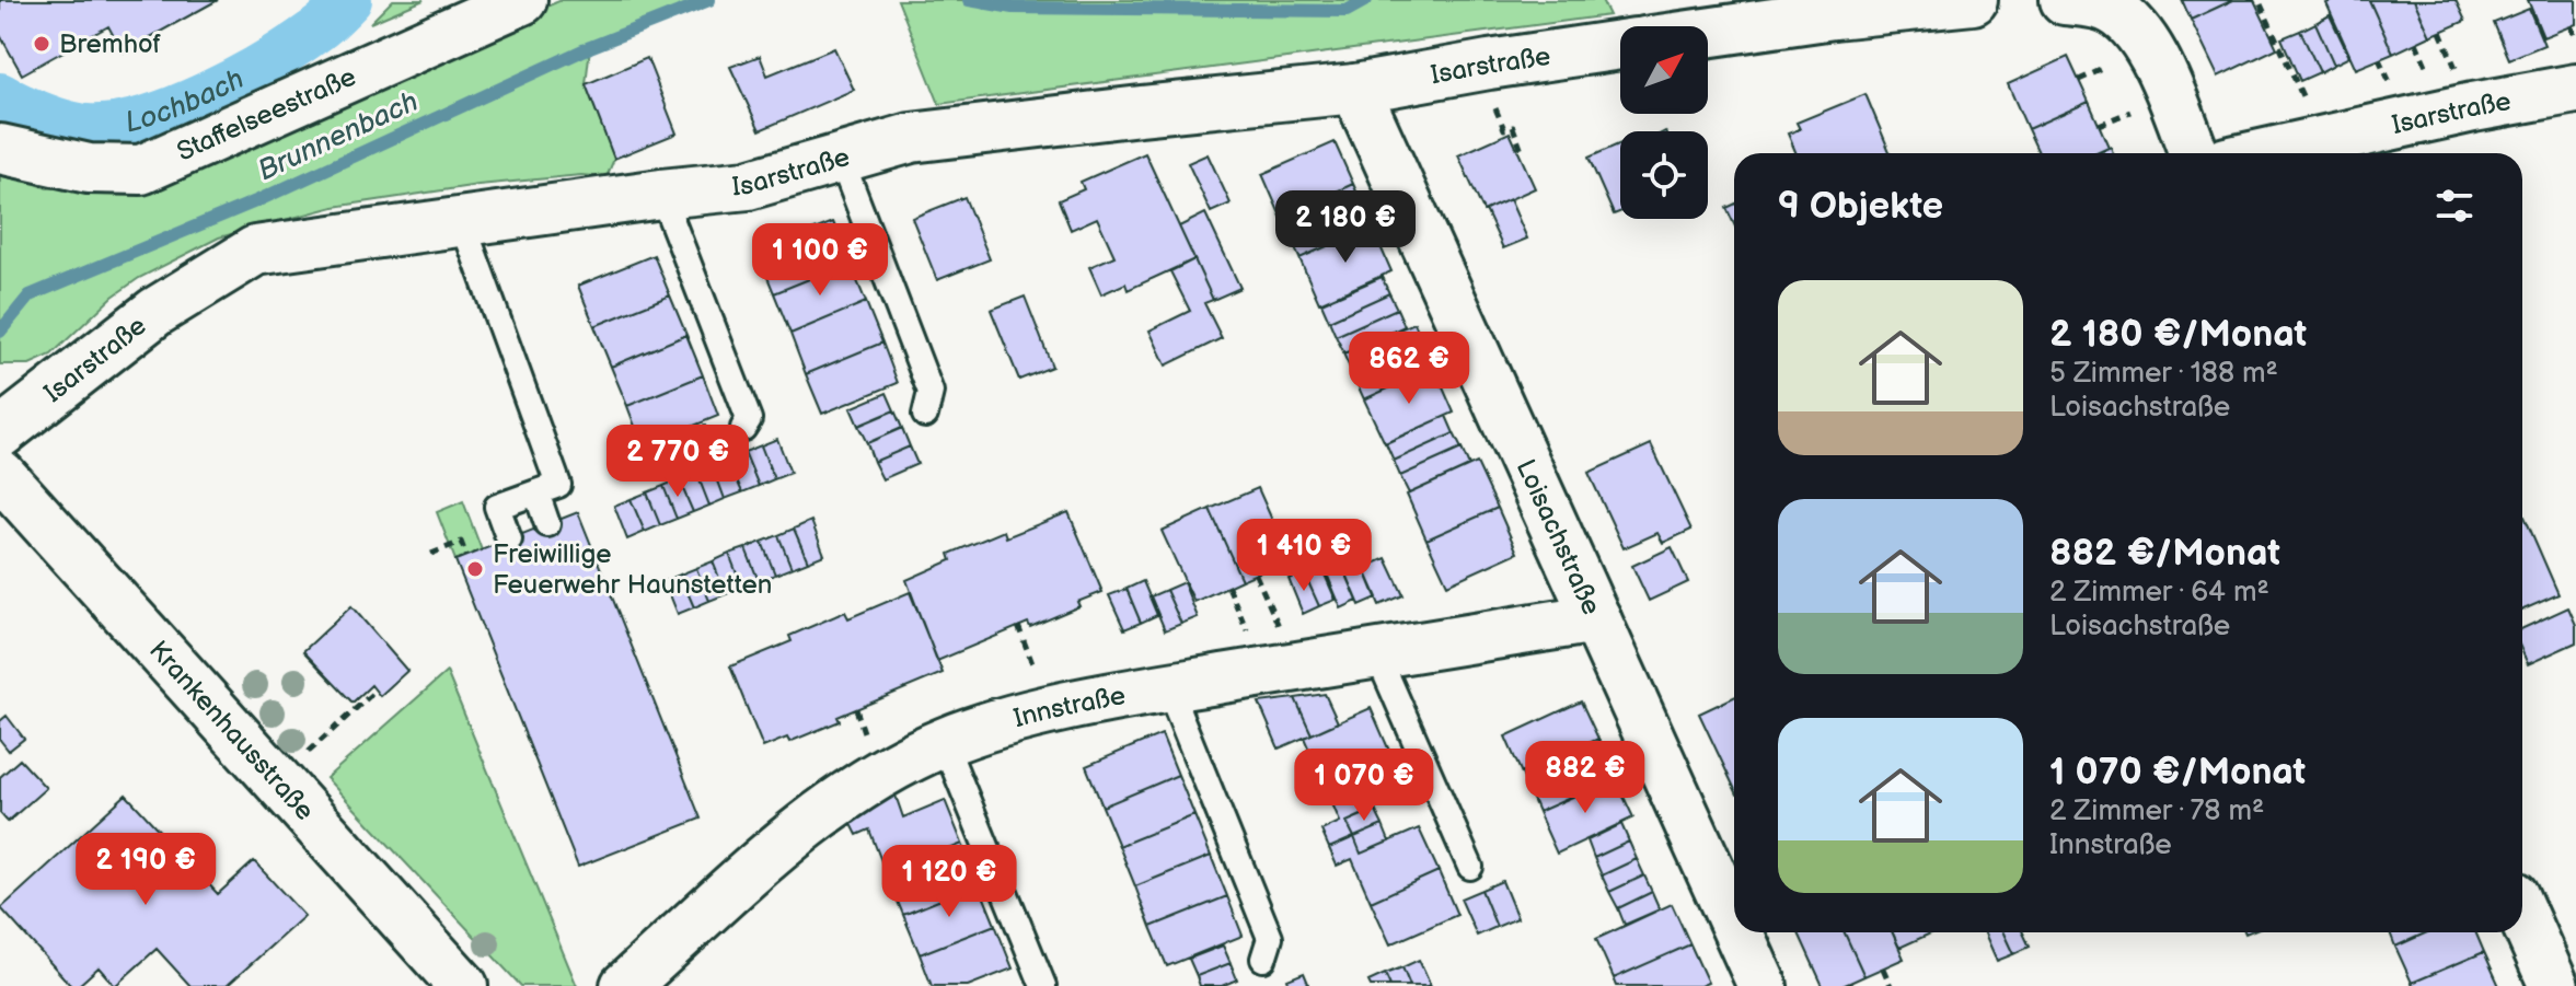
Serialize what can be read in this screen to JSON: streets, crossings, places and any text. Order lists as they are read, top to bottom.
{
  "streets": {
    "street": [
      "Isarstraße",
      "Staffelseestraße",
      "Loisachstraße",
      "Innstraße",
      "Krankenhausstraße"
    ]
  },
  "crossings": [
    ["Isarstraße", "Loisachstraße"],
    ["Loisachstraße", "Innstraße"]
  ],
  "water": ["Lochbach", "Brunnenbach"],
  "places": ["Bremhof", "Freiwillige Feuerwehr Haunstetten"],
  "north": "top right",
  "page": {
    "heading": "9 Objekte",
    "price": [
      "2 180 €",
      "1 100 €",
      "862 €",
      "2 770 €",
      "1 410 €",
      "882 €",
      "1 070 €",
      "2 190 €",
      "1 120 €"
    ],
    "list": [
      {
        "name": "2 180 €/Monat",
        "note": "5 Zimmer · 188 m² · Loisachstraße"
      },
      {
        "name": "882 €/Monat",
        "note": "2 Zimmer · 64 m² · Loisachstraße"
      },
      {
        "name": "1 070 €/Monat",
        "note": "2 Zimmer · 78 m² · Innstraße"
      }
    ]
  }
}
